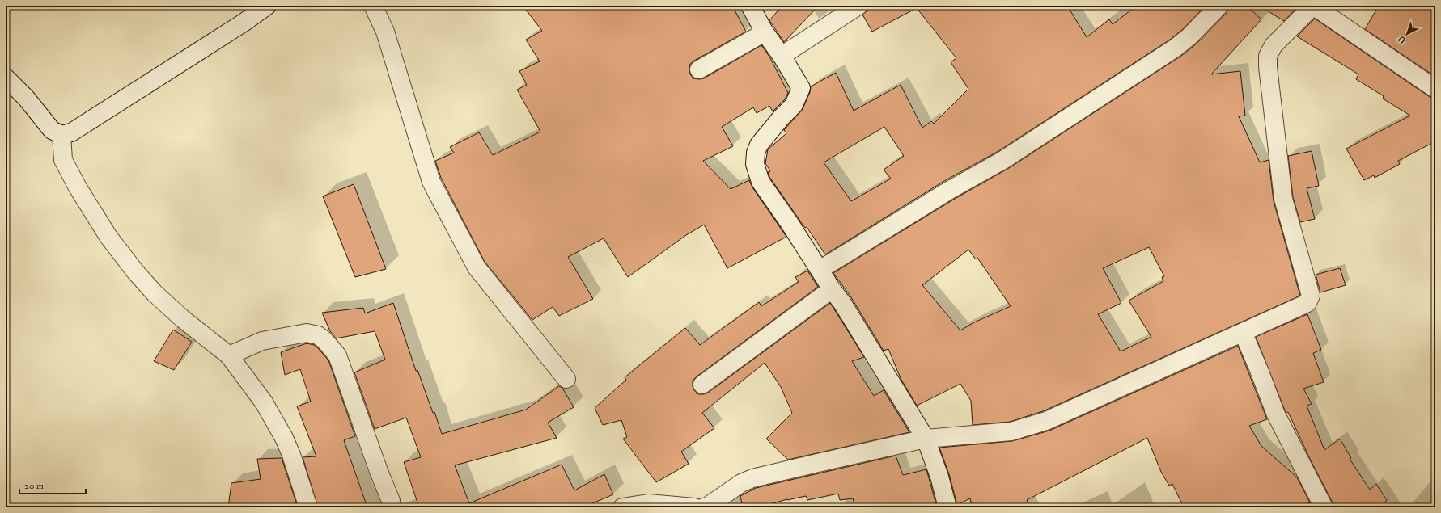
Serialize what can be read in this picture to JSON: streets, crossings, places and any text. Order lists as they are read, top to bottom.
{
  "scale_bar": "20 m",
  "north": "bottom left"
}
